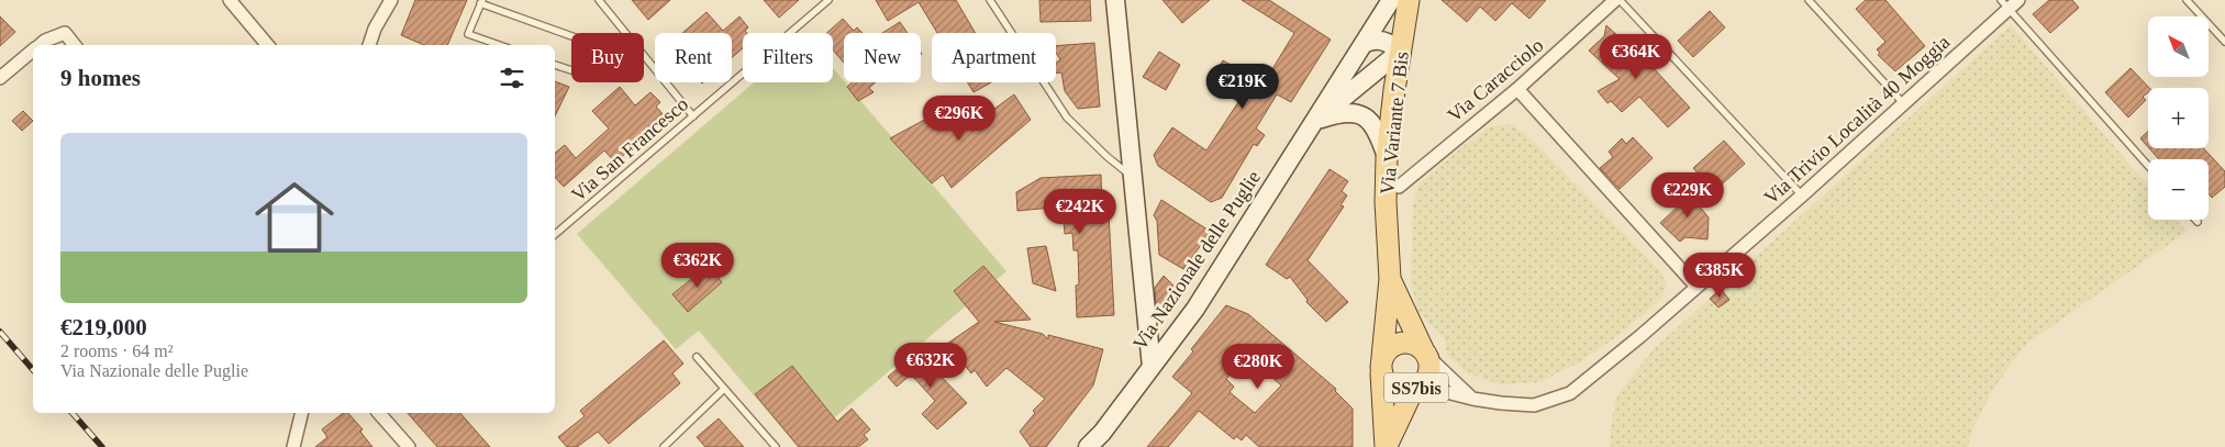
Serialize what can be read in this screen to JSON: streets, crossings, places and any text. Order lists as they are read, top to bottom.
{
  "streets": {
    "main road": ["Via Variante 7 Bis", "Via Nazionale delle Puglie", "SS7bis"],
    "street": ["Via Caracciolo", "Via Trivio Località 40 Moggia"],
    "lane": ["Via San Francesco"]
  },
  "crossings": [
    ["Via Trivio Località 40 Moggia", "Via Variante 7 Bis"],
    ["Via Trivio Località 40 Moggia", "SS7bis"],
    ["Via Variante 7 Bis", "Via Nazionale delle Puglie"],
    ["Via Variante 7 Bis", "SS7bis"]
  ],
  "north": "top left",
  "page": {
    "map_buttons": ["+", "−"],
    "chip": [
      "Buy",
      "Rent",
      "Filters",
      "New",
      "Apartment"
    ],
    "price": [
      "€364K",
      "€219K",
      "€296K",
      "€229K",
      "€242K",
      "€362K",
      "€385K",
      "€632K",
      "€280K"
    ],
    "heading": "9 homes",
    "list": [
      {
        "name": "€219,000",
        "note": "2 rooms · 64 m² · Via Nazionale delle Puglie"
      }
    ]
  }
}
